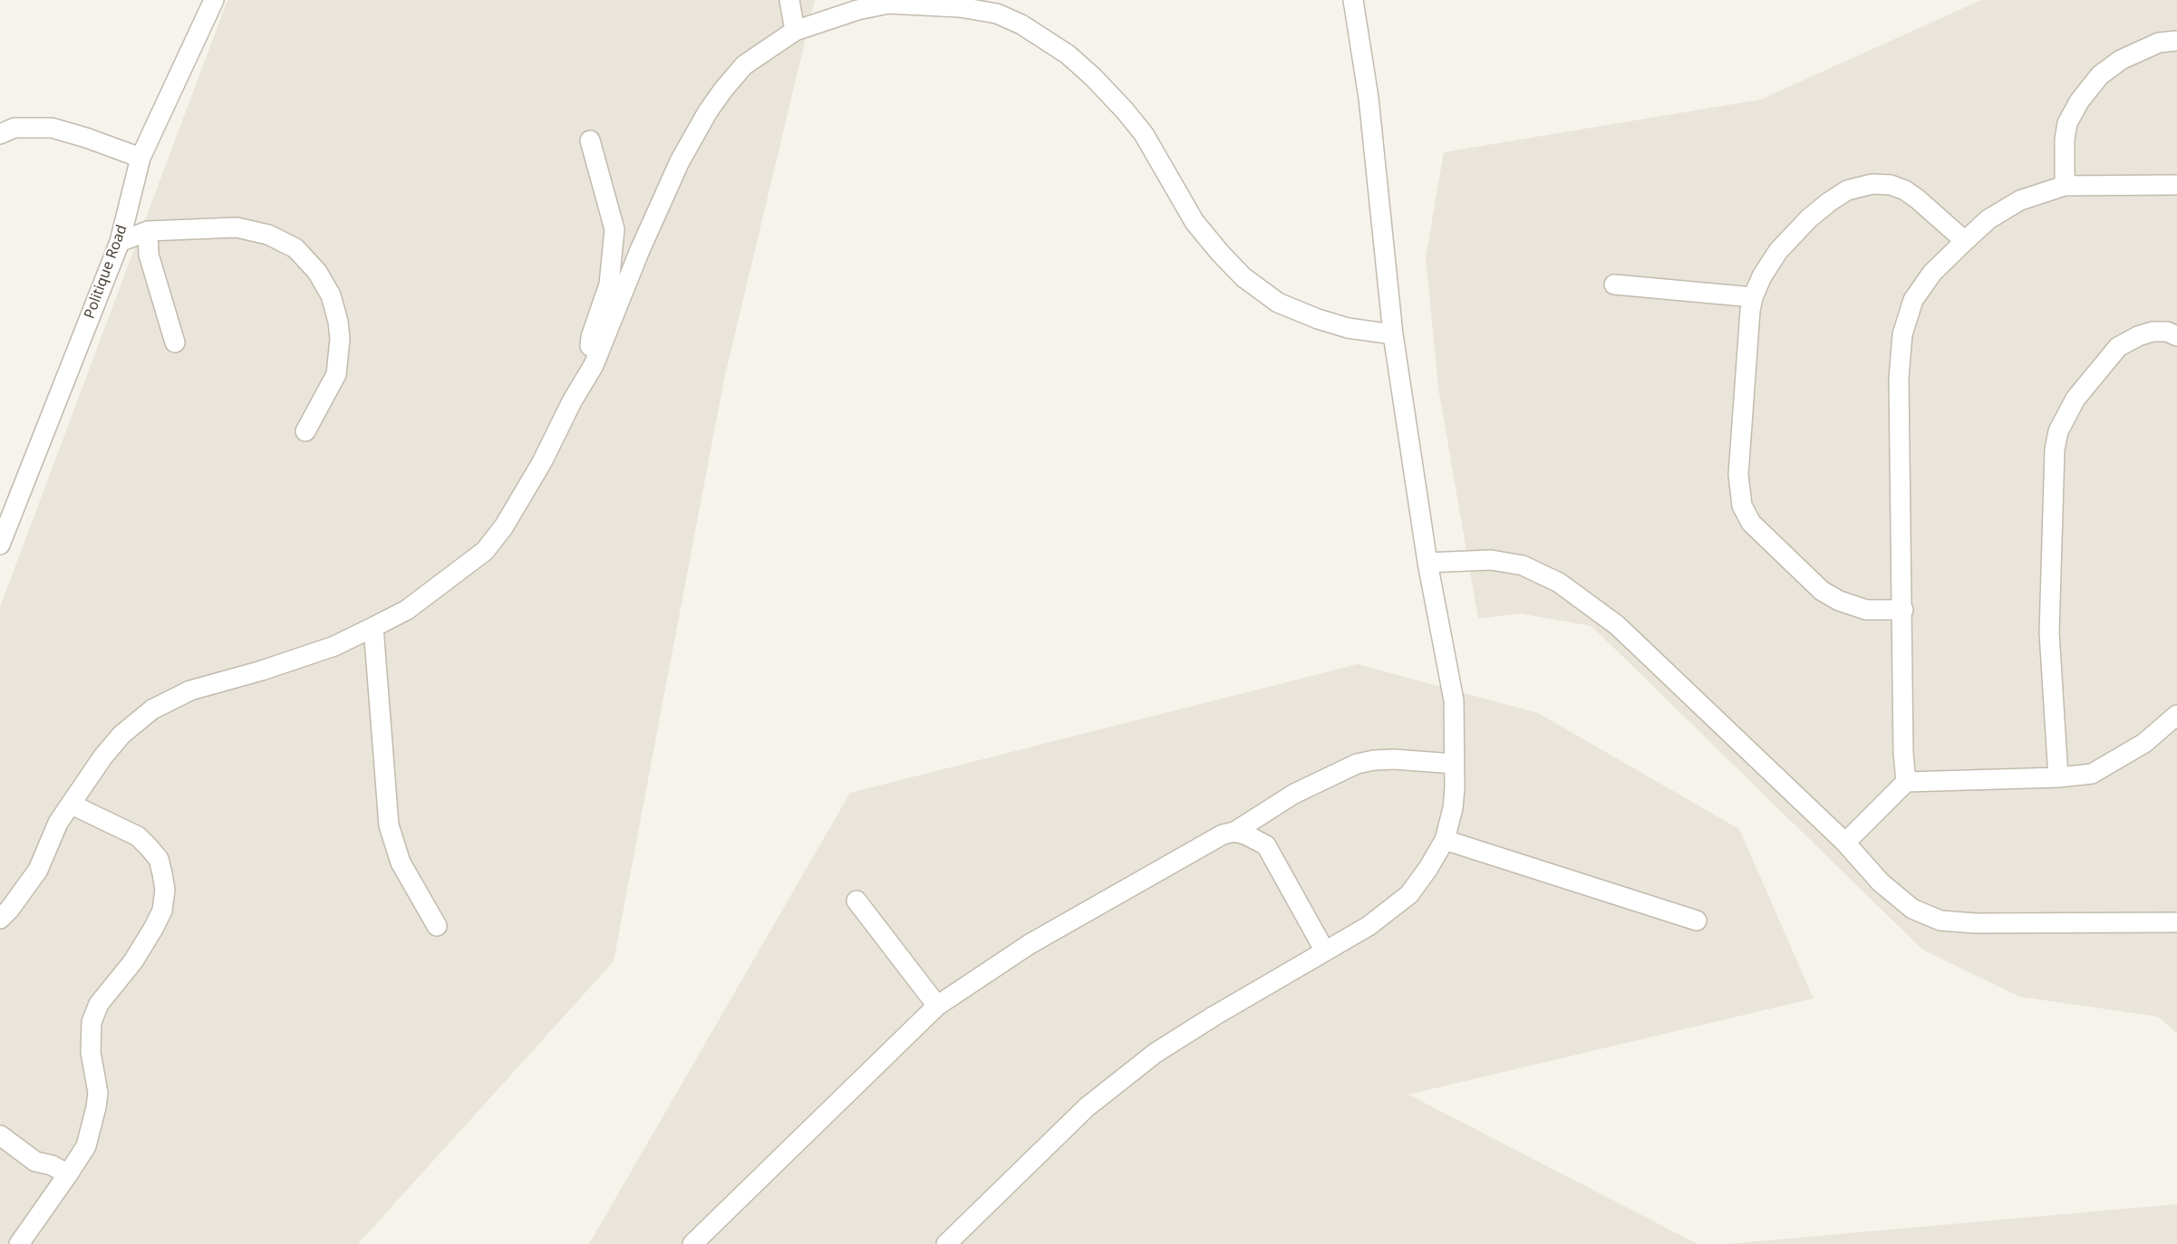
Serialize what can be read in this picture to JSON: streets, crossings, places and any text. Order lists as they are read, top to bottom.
{
  "streets": {
    "street": ["Politique Road"]
  }
}
